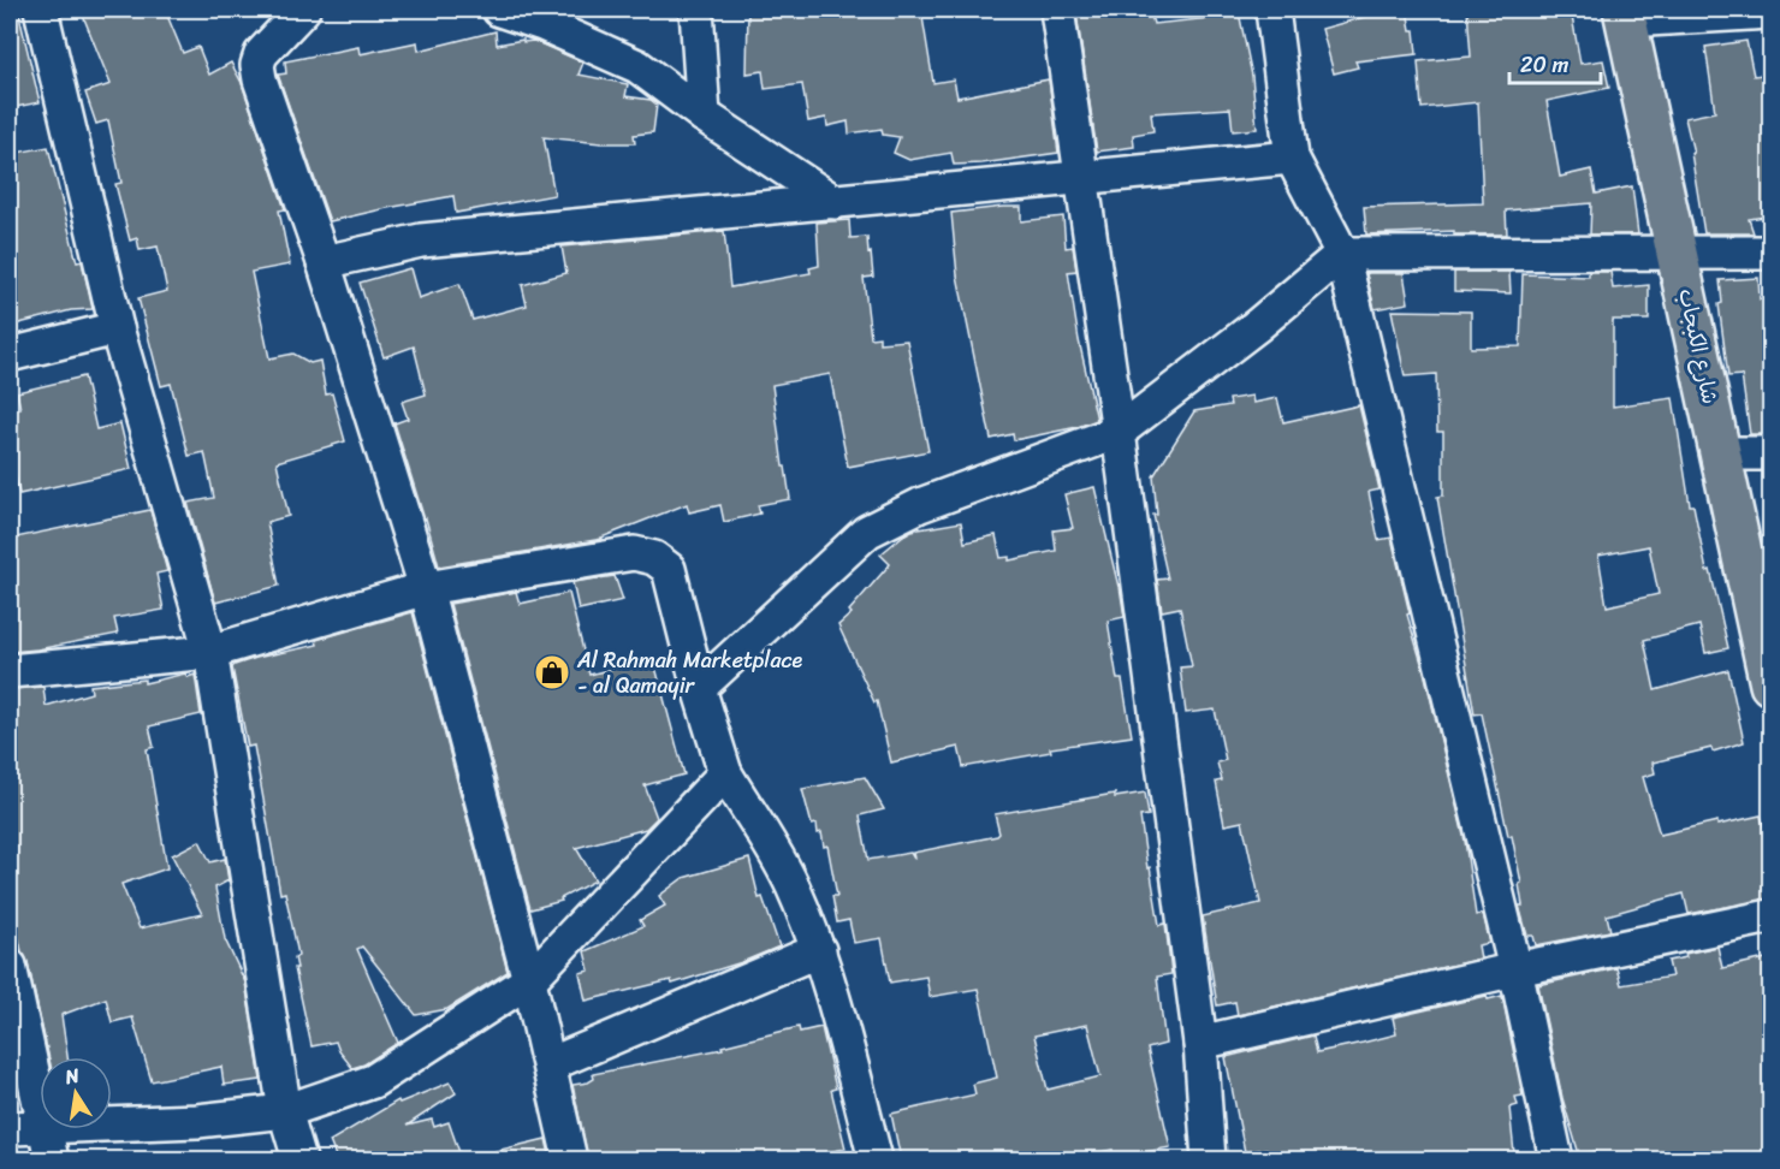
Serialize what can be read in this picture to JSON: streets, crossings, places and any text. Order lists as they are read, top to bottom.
{
  "streets": {
    "main road": ["شارع الكبجاب"]
  },
  "places": {
    "shop": ["Al Rahmah Marketplace - al Qamayir"]
  },
  "scale_bar": "20 m",
  "north": "top"
}
